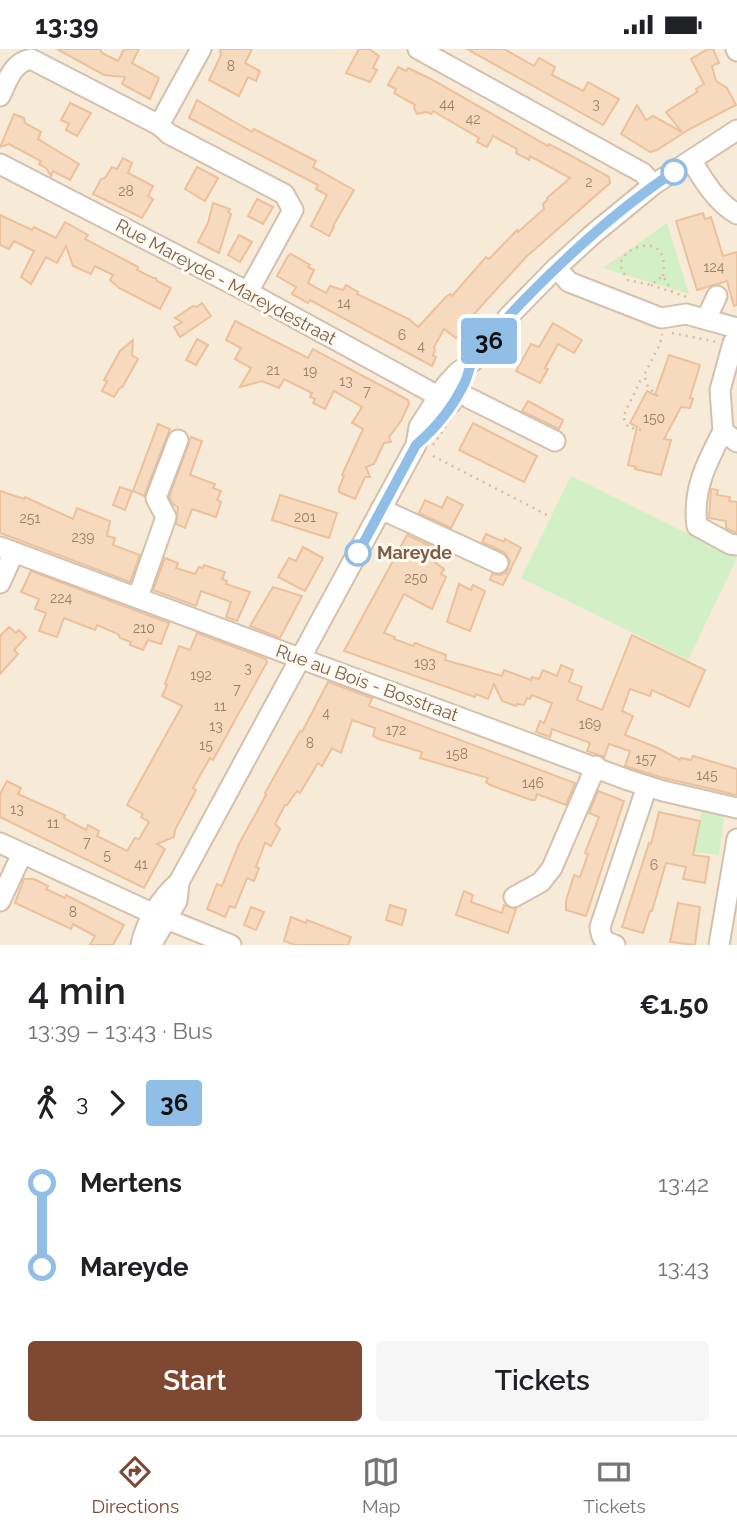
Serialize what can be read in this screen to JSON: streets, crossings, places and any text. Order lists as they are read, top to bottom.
{
  "streets": {
    "street": ["Rue Mareyde - Mareydestraat", "Rue au Bois - Bosstraat"]
  },
  "places": ["Mareyde"],
  "lines": ["bus line 36"],
  "house_numbers": [
    "8",
    "44",
    "3",
    "42",
    "2",
    "28",
    "124",
    "14",
    "6",
    "4",
    "21",
    "19",
    "13",
    "7",
    "150",
    "201",
    "251",
    "239",
    "250",
    "224",
    "210",
    "193",
    "3",
    "192",
    "7",
    "11",
    "4",
    "169",
    "13",
    "172",
    "8",
    "15",
    "158",
    "157",
    "145",
    "146",
    "13",
    "11",
    "7",
    "5",
    "41",
    "6",
    "8"
  ],
  "page": {
    "status": "13:39",
    "on_map": "36",
    "heading": ["4 min", "13:39 – 13:43 · Bus", "€1.50"],
    "legs": ["3", "36"],
    "list": [
      {
        "name": "Mertens",
        "value": "13:42"
      },
      {
        "name": "Mareyde",
        "value": "13:43"
      }
    ],
    "buttons": ["Start", "Tickets"],
    "tabs": ["Directions", "Map", "Tickets"]
  }
}
